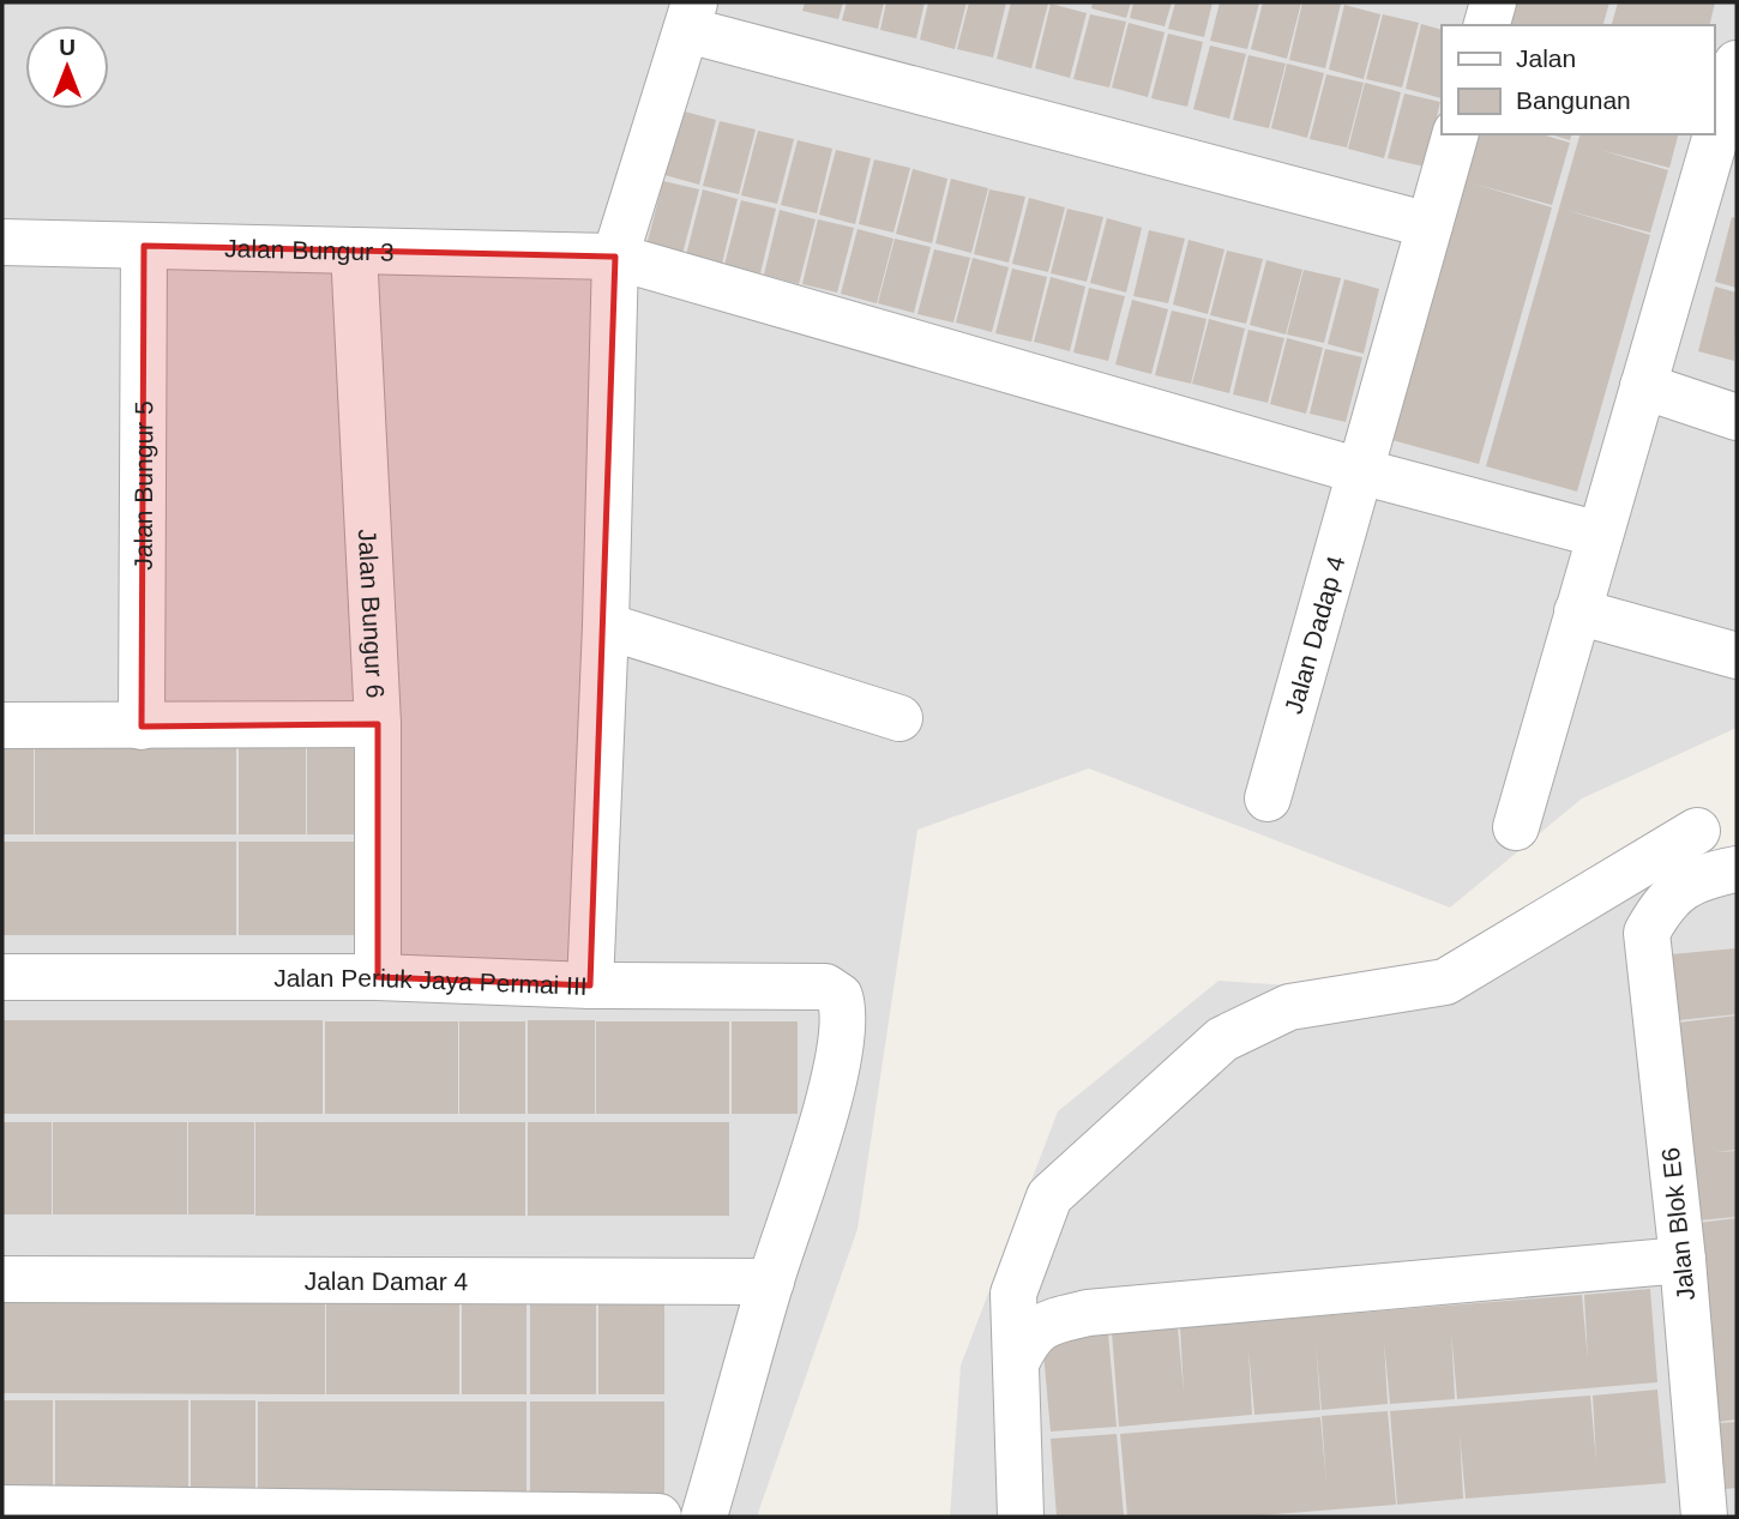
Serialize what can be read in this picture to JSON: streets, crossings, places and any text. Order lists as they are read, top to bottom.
{
  "streets": {
    "street": [
      "Jalan Bungur 3",
      "Jalan Bungur 5",
      "Jalan Bungur 6",
      "Jalan Dadap 4",
      "Jalan Periuk Jaya Permai III",
      "Jalan Blok E6",
      "Jalan Damar 4"
    ]
  },
  "crossings": [
    ["Jalan Bungur 3", "Jalan Bungur 5"],
    ["Jalan Bungur 3", "Jalan Bungur 6"],
    ["Jalan Bungur 3", "Jalan Dadap 4"],
    ["Jalan Bungur 6", "Jalan Periuk Jaya Permai III"],
    ["Jalan Periuk Jaya Permai III", "Jalan Damar 4"]
  ],
  "legend": ["Jalan", "Bangunan"],
  "north": "top"
}
